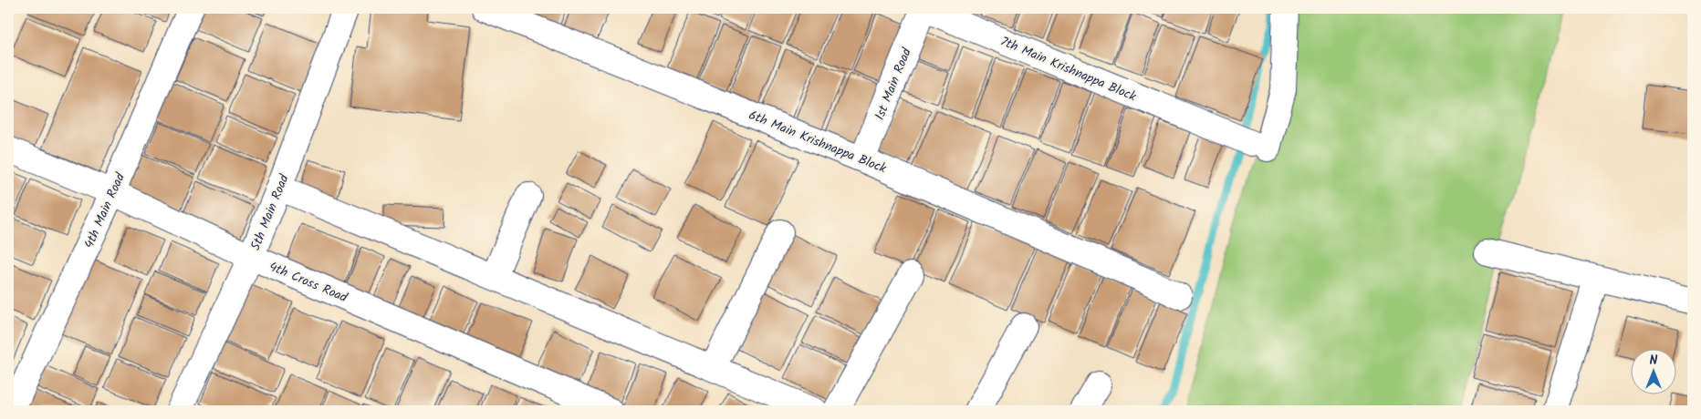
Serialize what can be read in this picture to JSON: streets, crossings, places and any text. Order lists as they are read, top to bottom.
{
  "streets": {
    "street": [
      "7th Main Krishnappa Block",
      "1st Main Road",
      "6th Main Krishnappa Block",
      "4th Main Road",
      "5th Main Road",
      "4th Cross Road"
    ]
  },
  "crossings": [
    ["7th Main Krishnappa Block", "1st Main Road"],
    ["1st Main Road", "6th Main Krishnappa Block"],
    ["4th Main Road", "4th Cross Road"],
    ["5th Main Road", "4th Cross Road"]
  ],
  "north": "top"
}
